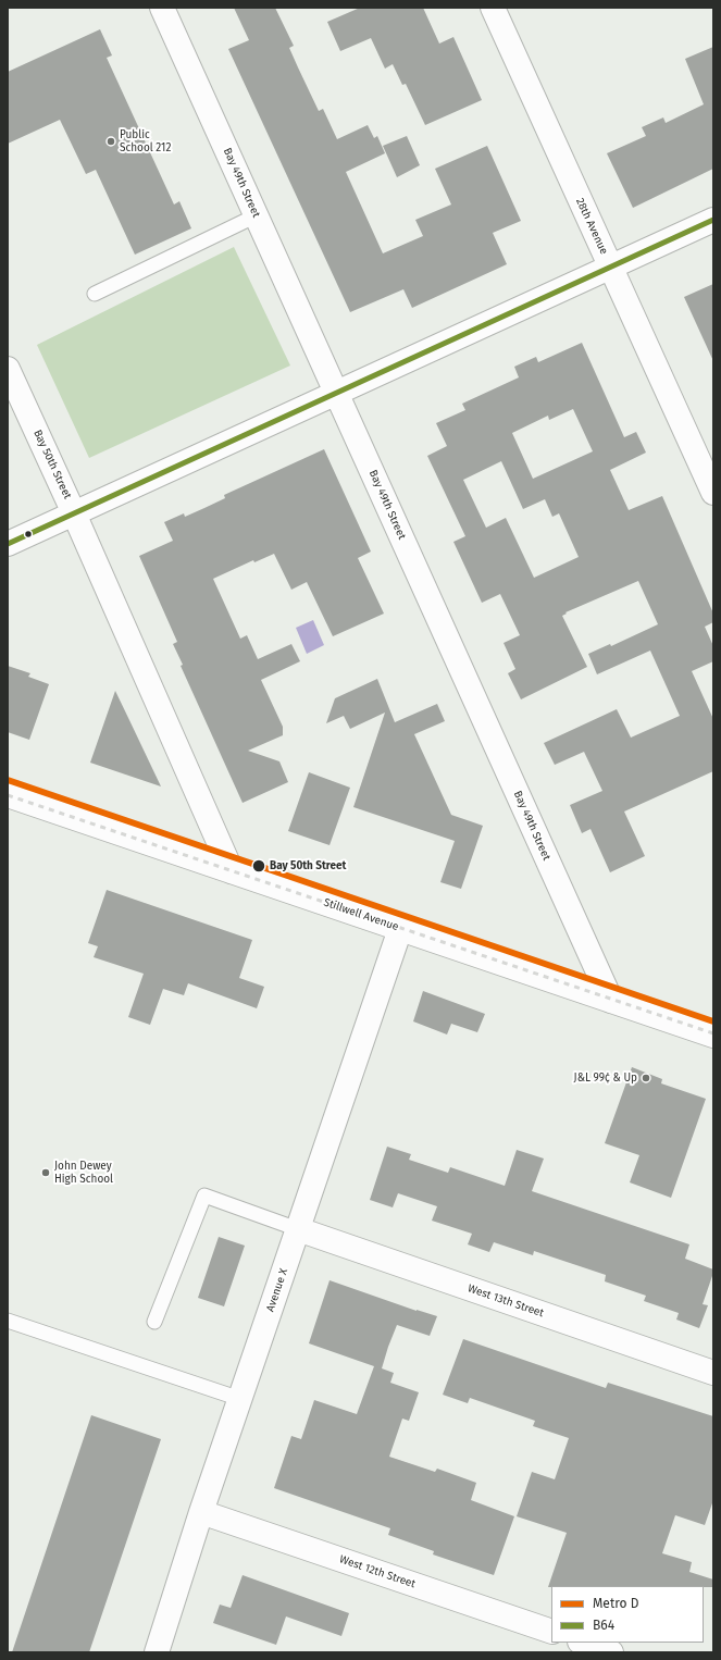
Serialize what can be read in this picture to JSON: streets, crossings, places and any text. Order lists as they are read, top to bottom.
{
  "streets": {
    "street": [
      "Bay 49th Street",
      "28th Avenue",
      "Bay 50th Street",
      "Stillwell Avenue",
      "Avenue X",
      "West 13th Street",
      "West 12th Street"
    ]
  },
  "crossings": [
    ["Bay 49th Street", "Stillwell Avenue"],
    ["Bay 50th Street", "Stillwell Avenue"],
    ["Stillwell Avenue", "Avenue X"],
    ["Avenue X", "West 13th Street"],
    ["Avenue X", "West 12th Street"]
  ],
  "places": [
    "Public School 212",
    "Bay 50th Street",
    "J&L 99¢ & Up",
    "John Dewey High School"
  ],
  "lines": ["transit line B64", "metro line D"],
  "legend": ["Metro D", "B64"]
}
